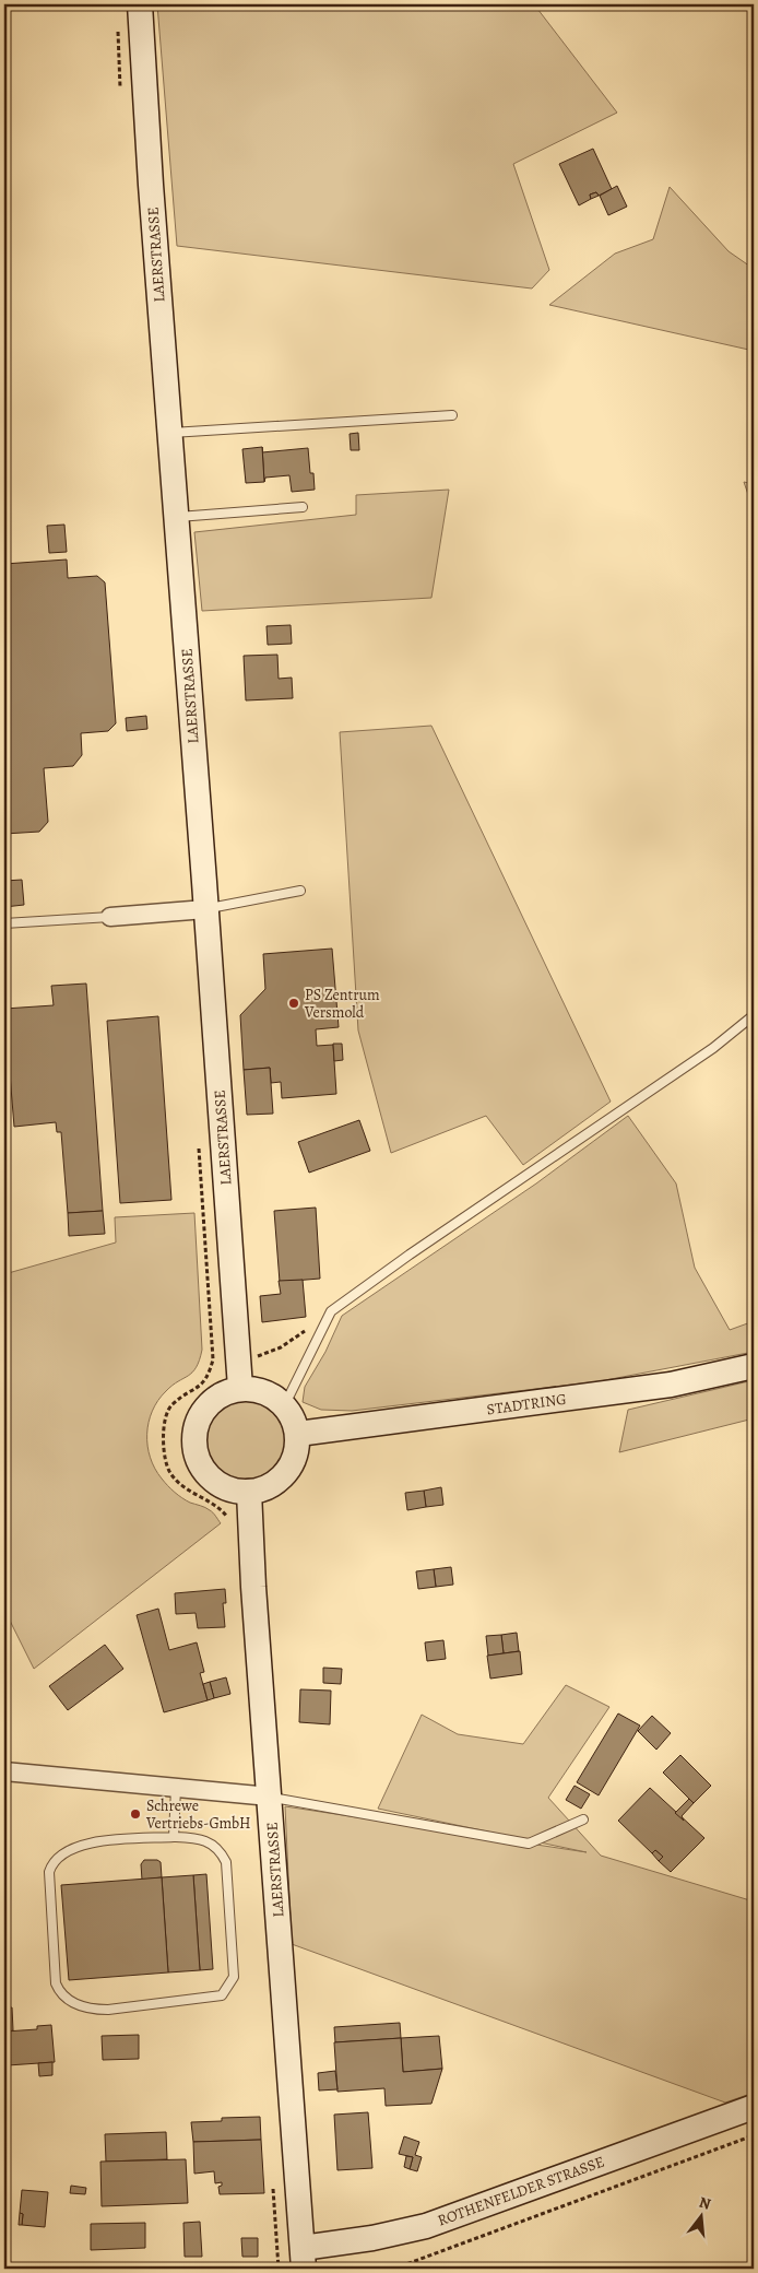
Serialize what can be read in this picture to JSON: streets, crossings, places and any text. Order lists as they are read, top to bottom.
{
  "streets": {
    "main road": ["LAERSTRASSE", "STADTRING", "ROTHENFELDER STRASSE"]
  },
  "crossings": [
    ["LAERSTRASSE", "STADTRING"],
    ["LAERSTRASSE", "ROTHENFELDER STRASSE"]
  ],
  "places": ["PS Zentrum Versmold", "Schrewe Vertriebs-GmbH"],
  "north": "top"
}
